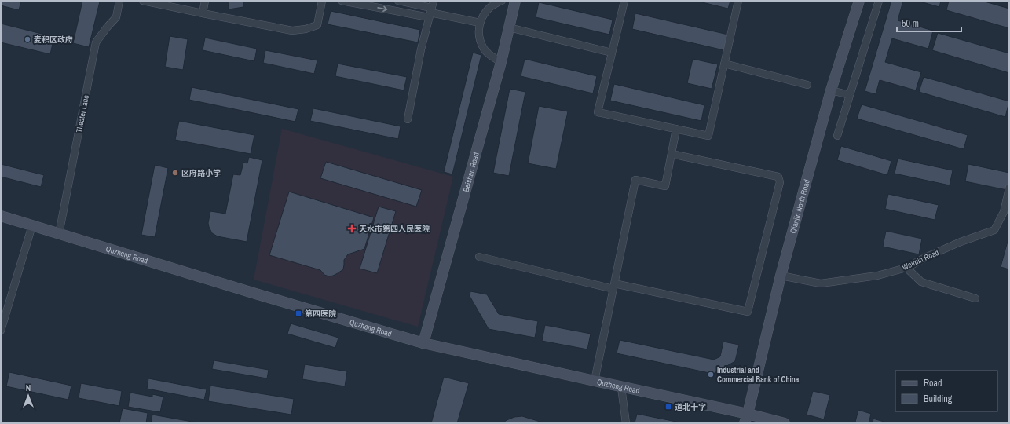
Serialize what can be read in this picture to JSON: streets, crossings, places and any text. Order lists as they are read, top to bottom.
{
  "streets": {
    "main road": ["Beishan Road", "Qianjin North Road", "Quzheng Road"],
    "street": ["Theater Lane", "Weimin Road"]
  },
  "crossings": [
    ["Theater Lane", "Quzheng Road"],
    ["Beishan Road", "Quzheng Road"],
    ["Qianjin North Road", "Quzheng Road"],
    ["Qianjin North Road", "Weimin Road"]
  ],
  "places": {
    "other": ["麦积区政府", "区府路小学", "Industrial and Commercial Bank of China"],
    "health": ["天水市第四人民医院"],
    "transit": ["第四医院", "道北十字"]
  },
  "legend": ["Road", "Building"],
  "scale_bar": "50 m",
  "north": "top"
}
